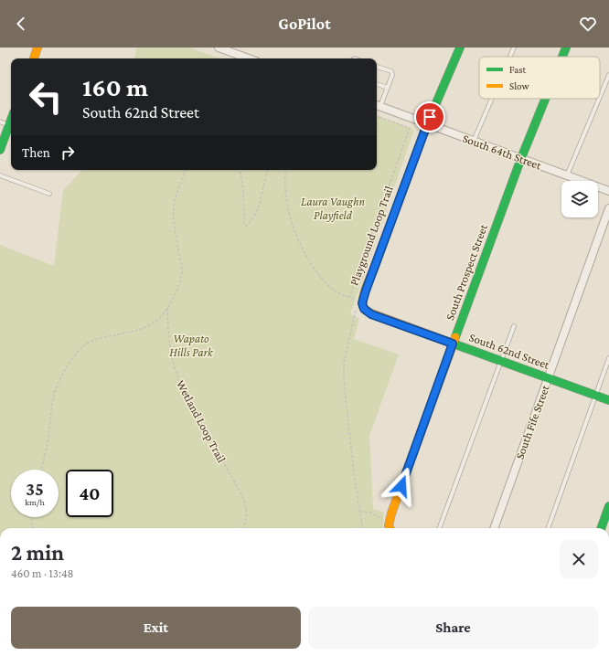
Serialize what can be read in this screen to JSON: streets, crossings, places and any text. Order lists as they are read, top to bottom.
{
  "streets": {
    "street": [
      "South 64th Street",
      "South Prospect Street",
      "South 62nd Street",
      "South Fife Street"
    ],
    "path": ["Playground Loop Trail", "Wetland Loop Trail"]
  },
  "crossings": [
    ["South 64th Street", "South Prospect Street"],
    ["South Prospect Street", "South 62nd Street"],
    ["South 62nd Street", "South Fife Street"]
  ],
  "parks": ["Laura Vaughn Playfield", "Wapato Hills Park"],
  "legend": ["Fast", "Slow"],
  "page": {
    "header": "GoPilot",
    "turn": ["160 m", "South 62nd Street"],
    "then": "Then",
    "speed": "35 km/h",
    "limit": "40",
    "heading": ["2 min", "460 m · 13:48"],
    "buttons": ["Exit", "Share"]
  }
}
